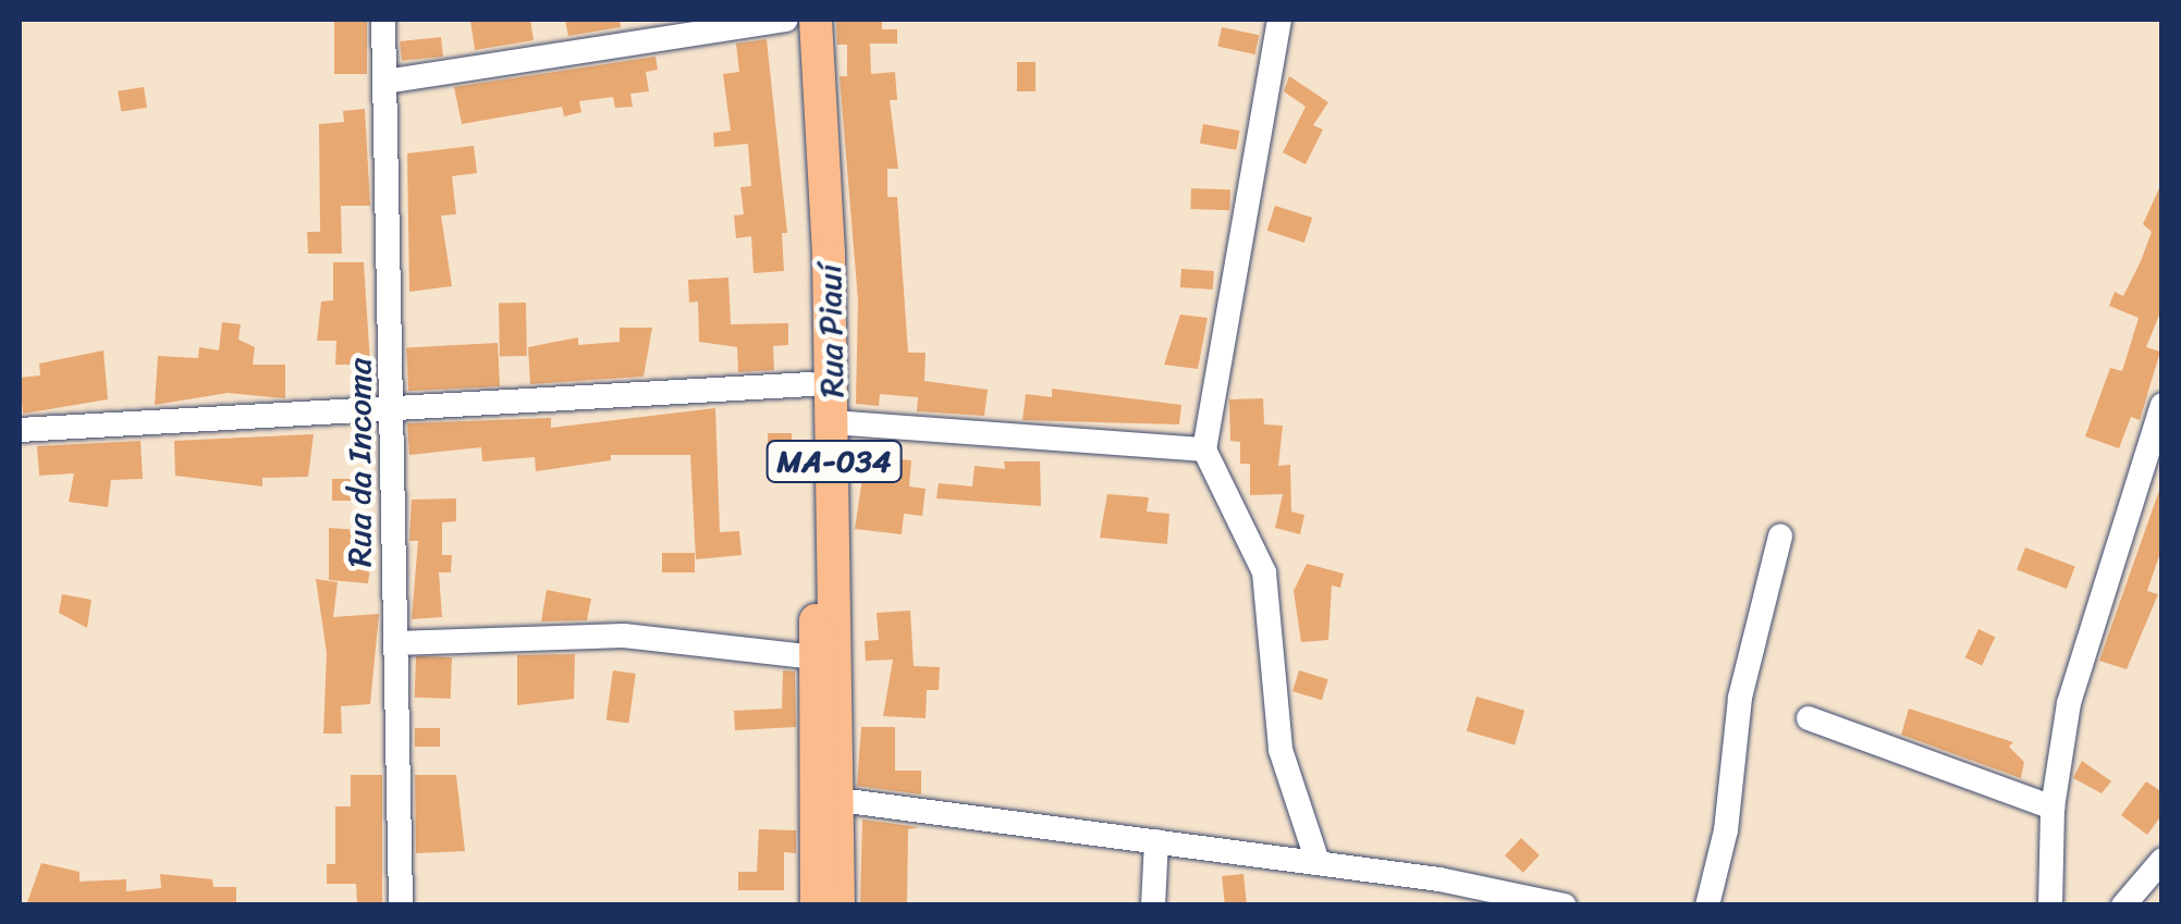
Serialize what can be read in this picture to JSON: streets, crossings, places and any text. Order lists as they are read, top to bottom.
{
  "streets": {
    "main road": ["Rua Piauí", "MA-034"],
    "street": ["Rua da Incoma"]
  }
}
